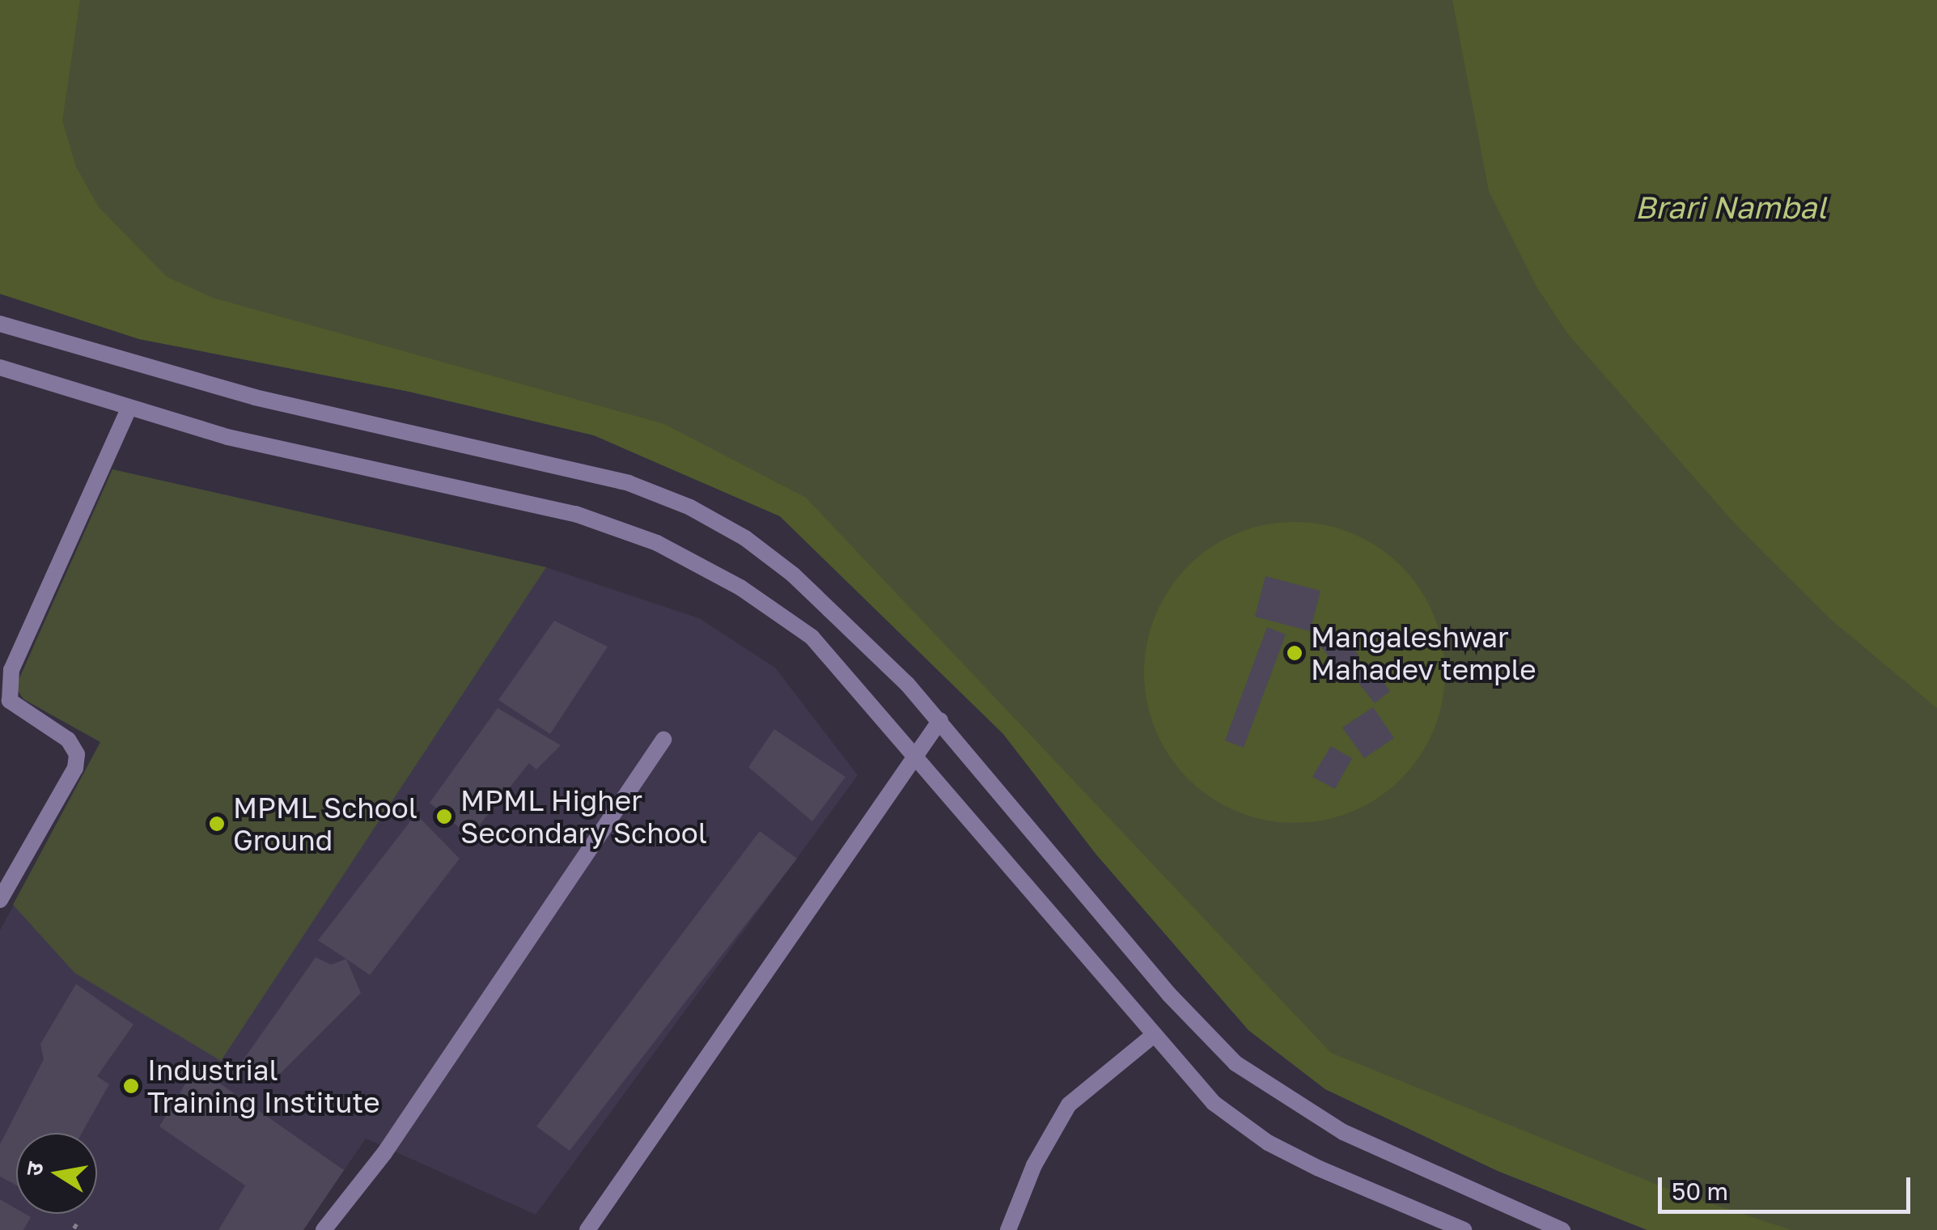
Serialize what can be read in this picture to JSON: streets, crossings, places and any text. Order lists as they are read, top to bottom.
{
  "water": ["Brari Nambal"],
  "places": [
    "Mangaleshwar Mahadev temple",
    "MPML Higher Secondary School",
    "MPML School Ground",
    "Industrial Training Institute"
  ],
  "scale_bar": "50 m",
  "north": "left"
}
